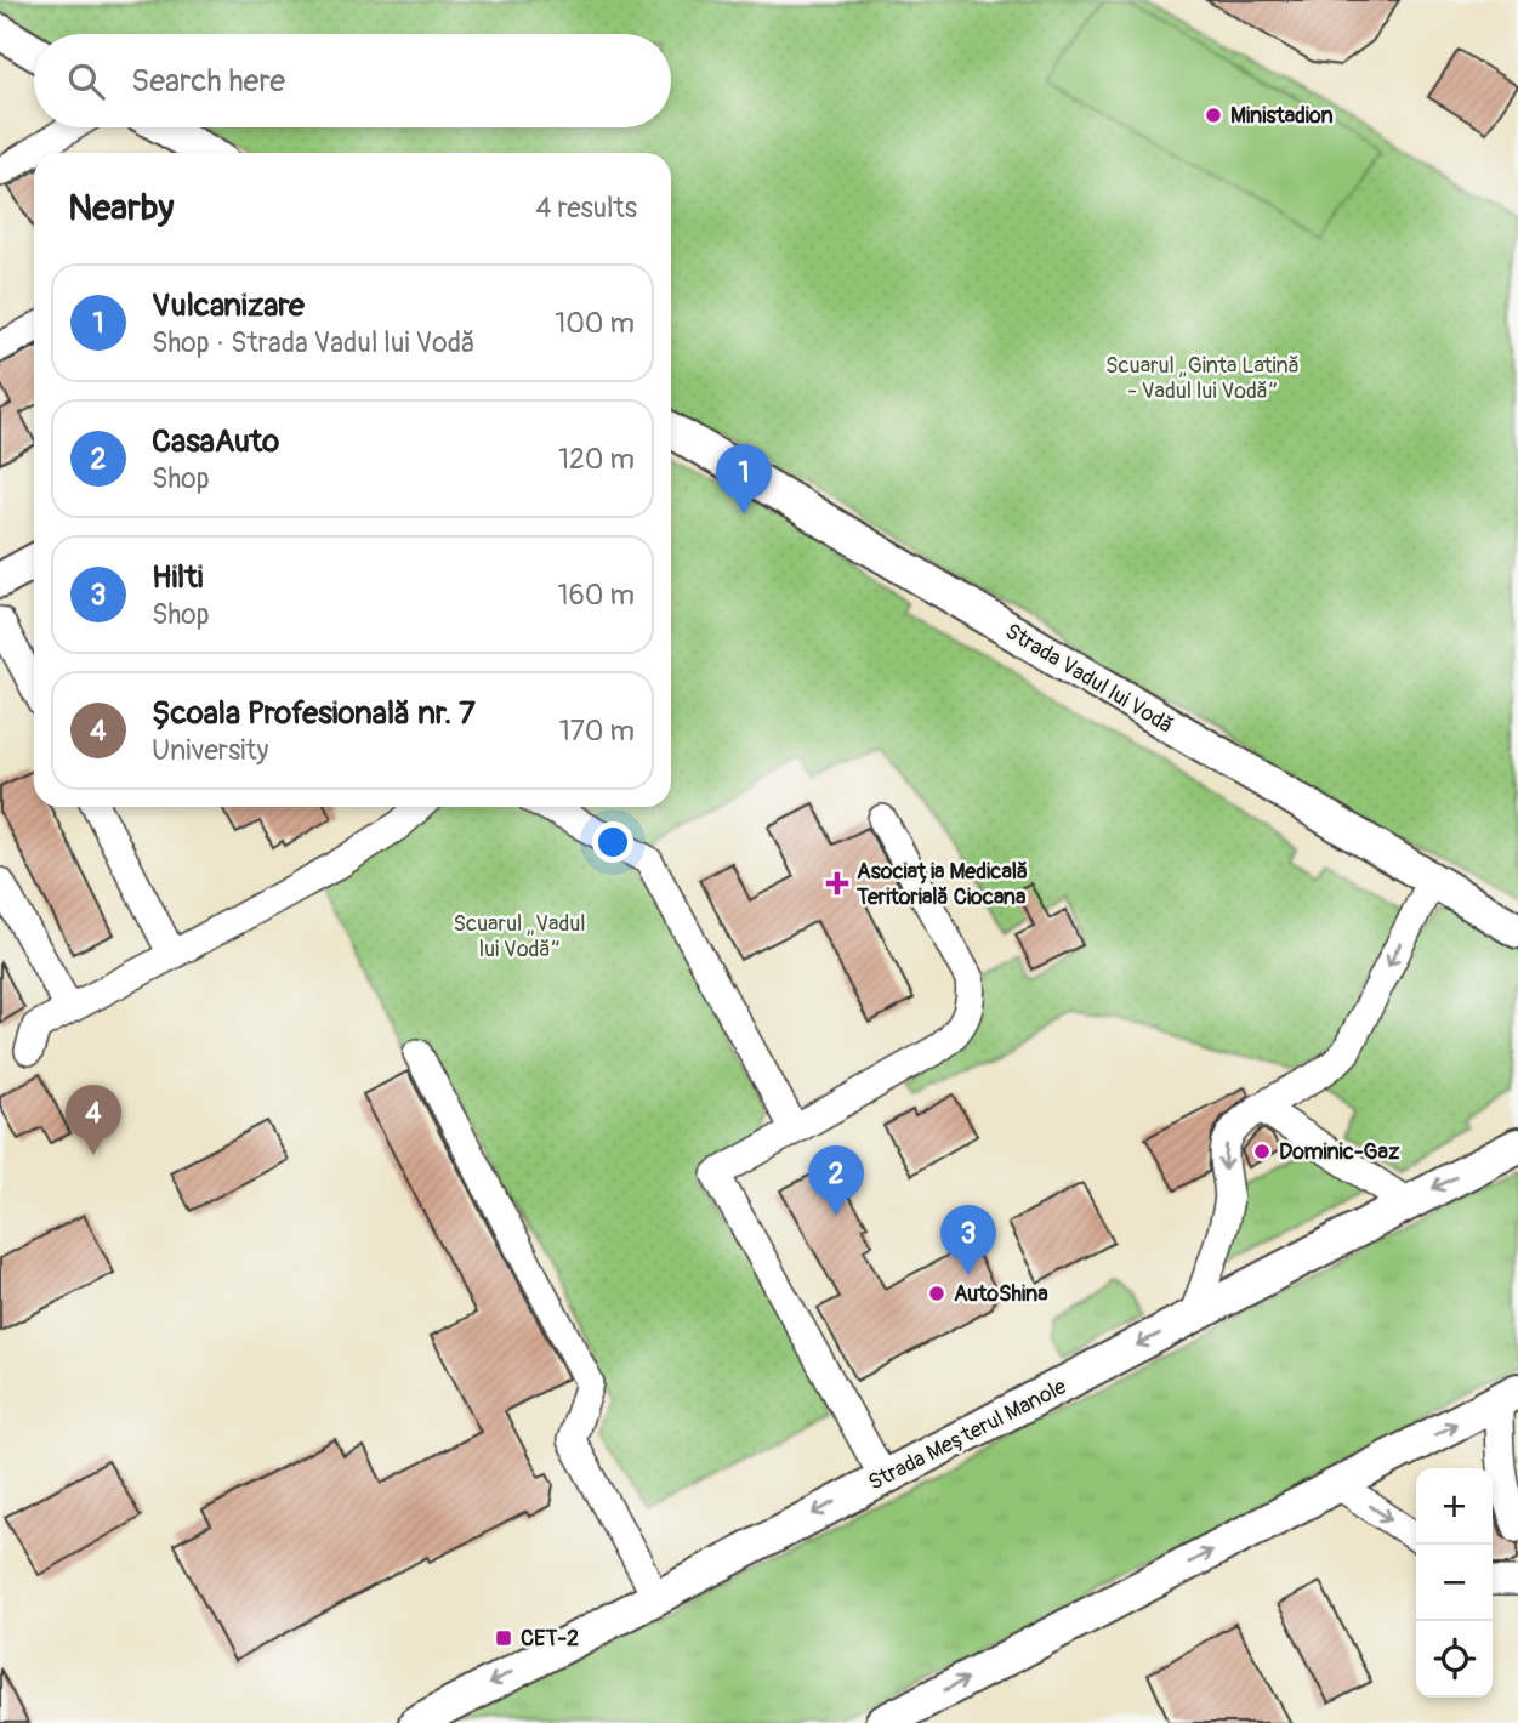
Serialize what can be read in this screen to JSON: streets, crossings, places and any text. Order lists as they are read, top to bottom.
{
  "streets": {
    "main road": ["Strada Vadul lui Vodă", "Strada Meșterul Manole"]
  },
  "parks": ["Scuarul „Ginta Latină - Vadul lui Vodă”", "Scuarul „Vadul lui Vodă”"],
  "places": {
    "other": ["Ministadion", "Dominic-Gaz", "AutoShina"],
    "health": ["Asociația Medicală Teritorială Ciocana"],
    "transit": ["CET-2"]
  },
  "page": {
    "search": "Search here",
    "heading": ["Nearby", "4 results"],
    "list": [
      {
        "mark": "1",
        "name": "Vulcanizare",
        "note": "Shop · Strada Vadul lui Vodă",
        "value": "100 m"
      },
      {
        "mark": "2",
        "name": "CasaAuto",
        "note": "Shop",
        "value": "120 m"
      },
      {
        "mark": "3",
        "name": "Hilti",
        "note": "Shop",
        "value": "160 m"
      },
      {
        "mark": "4",
        "name": "Școala Profesională nr. 7",
        "note": "University",
        "value": "170 m"
      }
    ],
    "pins": [
      "1",
      "4",
      "2",
      "3"
    ],
    "map_buttons": ["+", "−"]
  }
}
